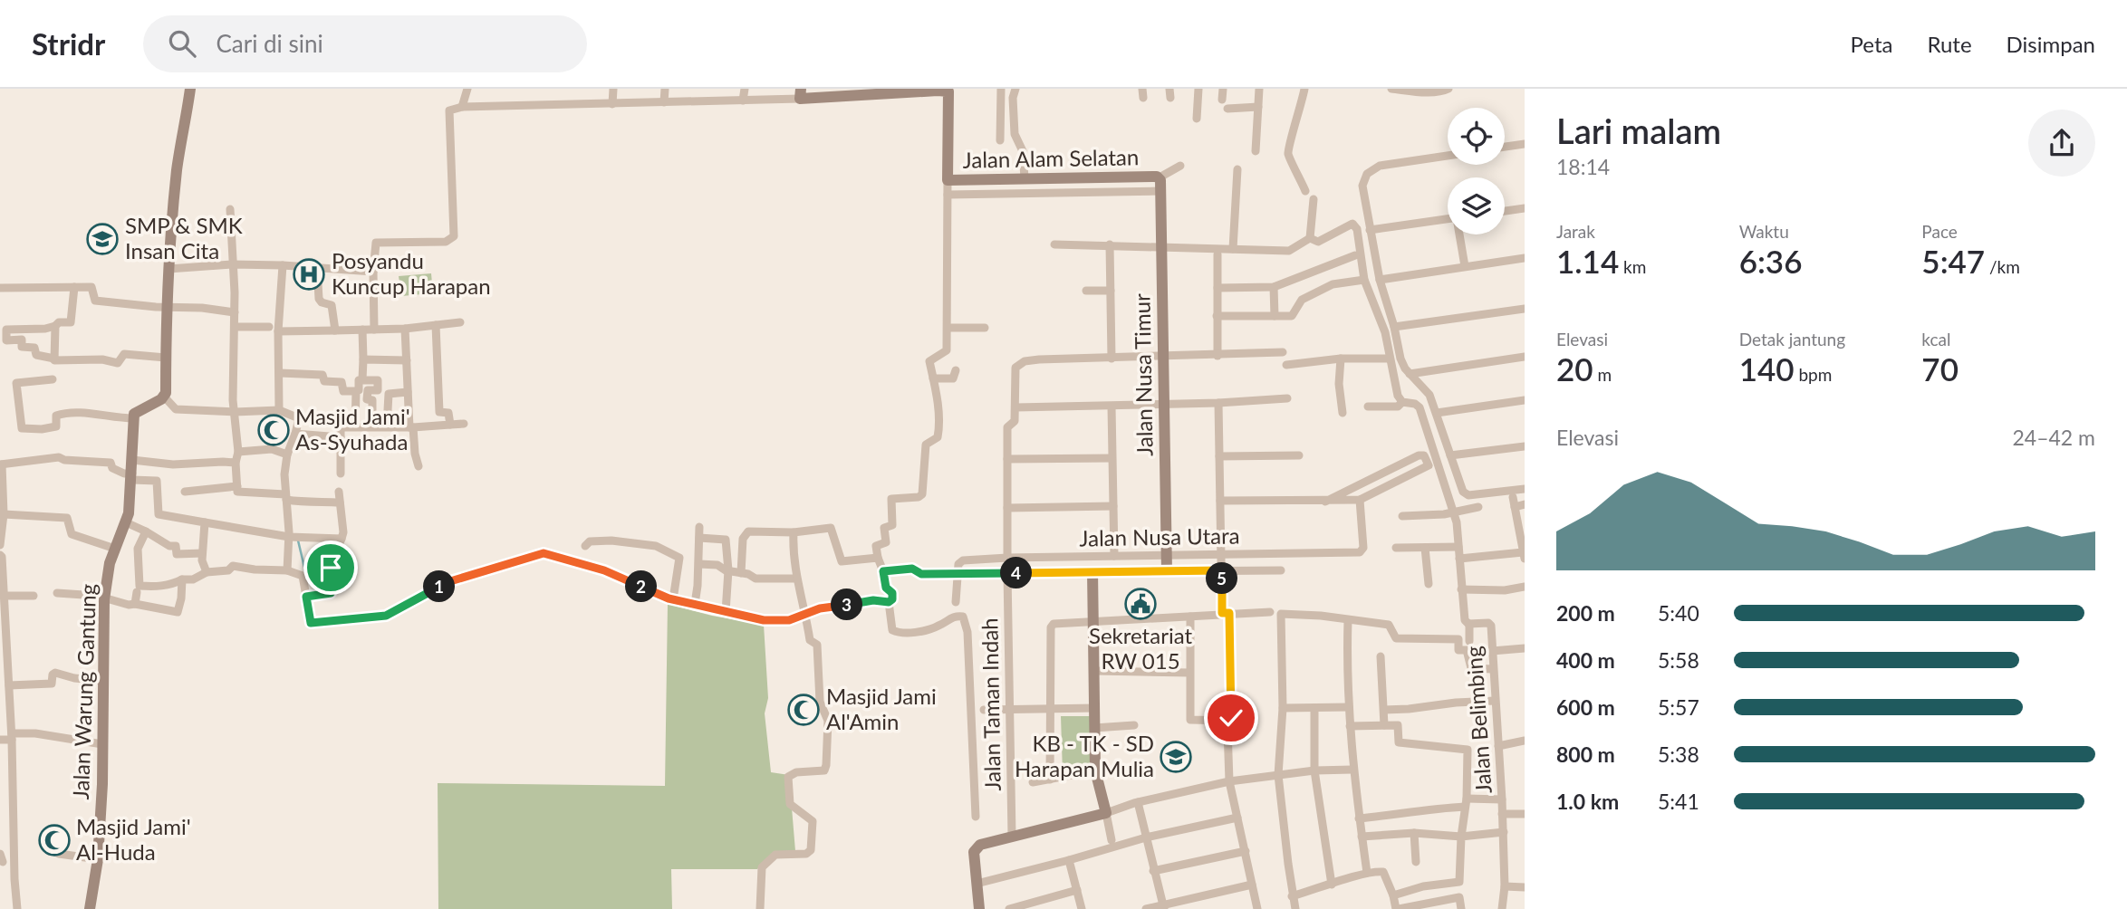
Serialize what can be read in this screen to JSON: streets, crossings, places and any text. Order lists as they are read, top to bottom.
{
  "streets": {
    "street": [
      "Jalan Alam Selatan",
      "Jalan Nusa Timur",
      "Jalan Nusa Utara",
      "Jalan Warung Gantung",
      "Jalan Taman Indah",
      "Jalan Belimbing"
    ]
  },
  "crossings": [
    ["Jalan Alam Selatan", "Jalan Nusa Timur"],
    ["Jalan Nusa Timur", "Jalan Nusa Utara"]
  ],
  "places": {
    "school or university": ["SMP & SMK Insan Cita", "KB - TK - SD Harapan Mulia"],
    "hospital": ["Posyandu Kuncup Harapan"],
    "mosque": ["Masjid Jami' As-Syuhada", "Masjid Jami Al'Amin", "Masjid Jami' Al-Huda"],
    "public building": ["Sekretariat RW 015"]
  },
  "page": {
    "header": "Stridr",
    "search": "Cari di sini",
    "nav": ["Peta", "Rute", "Disimpan"],
    "heading": ["Lari malam", "18:14"],
    "stats": [
      ["Jarak", "1.14 km"],
      ["Waktu", "6:36"],
      ["Pace", "5:47 /km"],
      ["Elevasi", "20 m"],
      ["Detak jantung", "140 bpm"],
      ["kcal", "70"]
    ],
    "chart": ["Elevasi", "24–42 m"],
    "pins": [
      "4",
      "5",
      "1",
      "2",
      "3"
    ],
    "list": [
      {
        "name": "200 m",
        "note": "5:40"
      },
      {
        "name": "400 m",
        "note": "5:58"
      },
      {
        "name": "600 m",
        "note": "5:57"
      },
      {
        "name": "800 m",
        "note": "5:38"
      },
      {
        "name": "1.0 km",
        "note": "5:41"
      }
    ]
  }
}
